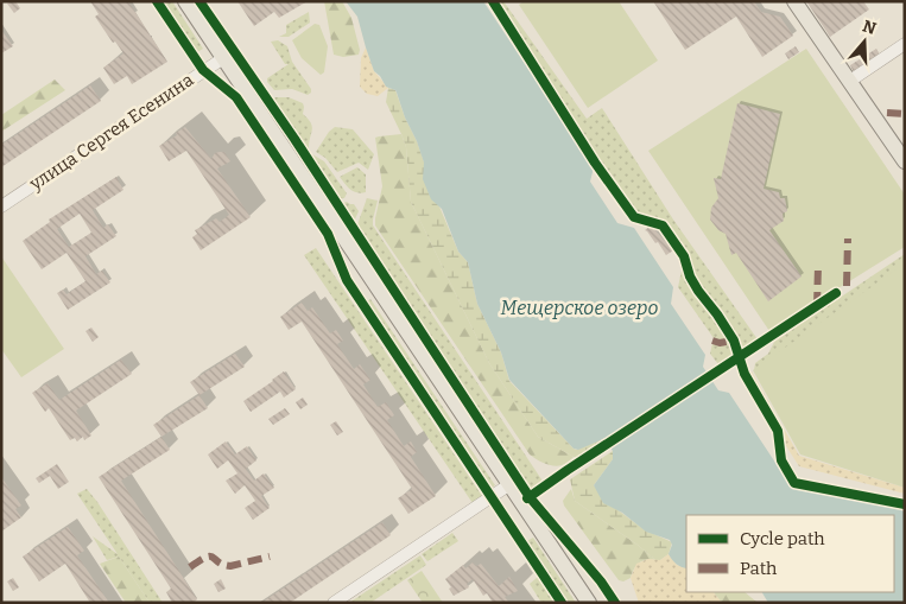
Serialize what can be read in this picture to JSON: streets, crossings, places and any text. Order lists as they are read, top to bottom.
{
  "streets": {
    "street": ["улица Сергея Есенина"]
  },
  "water": ["Мещерское озеро"],
  "legend": ["Cycle path", "Path"],
  "north": "top"
}
